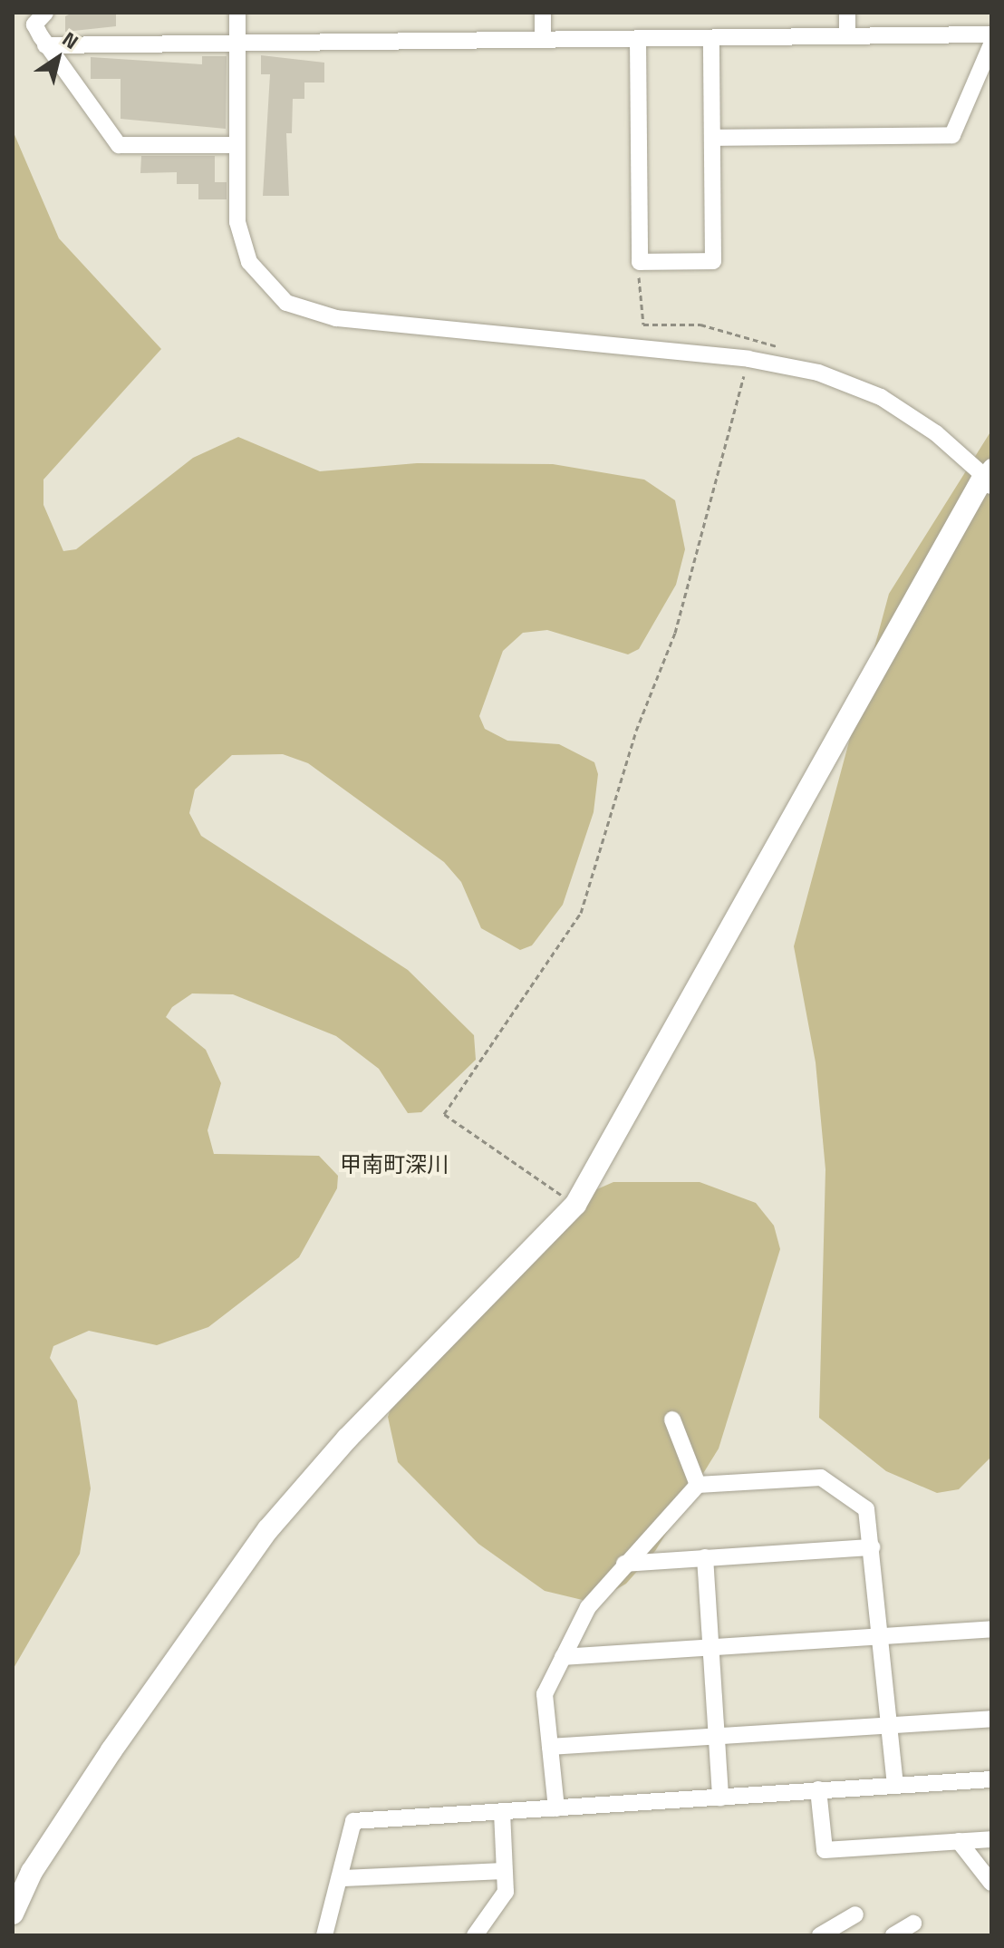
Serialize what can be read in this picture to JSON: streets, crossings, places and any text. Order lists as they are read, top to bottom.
{
  "districts": ["甲南町深川"],
  "north": "top right"
}
